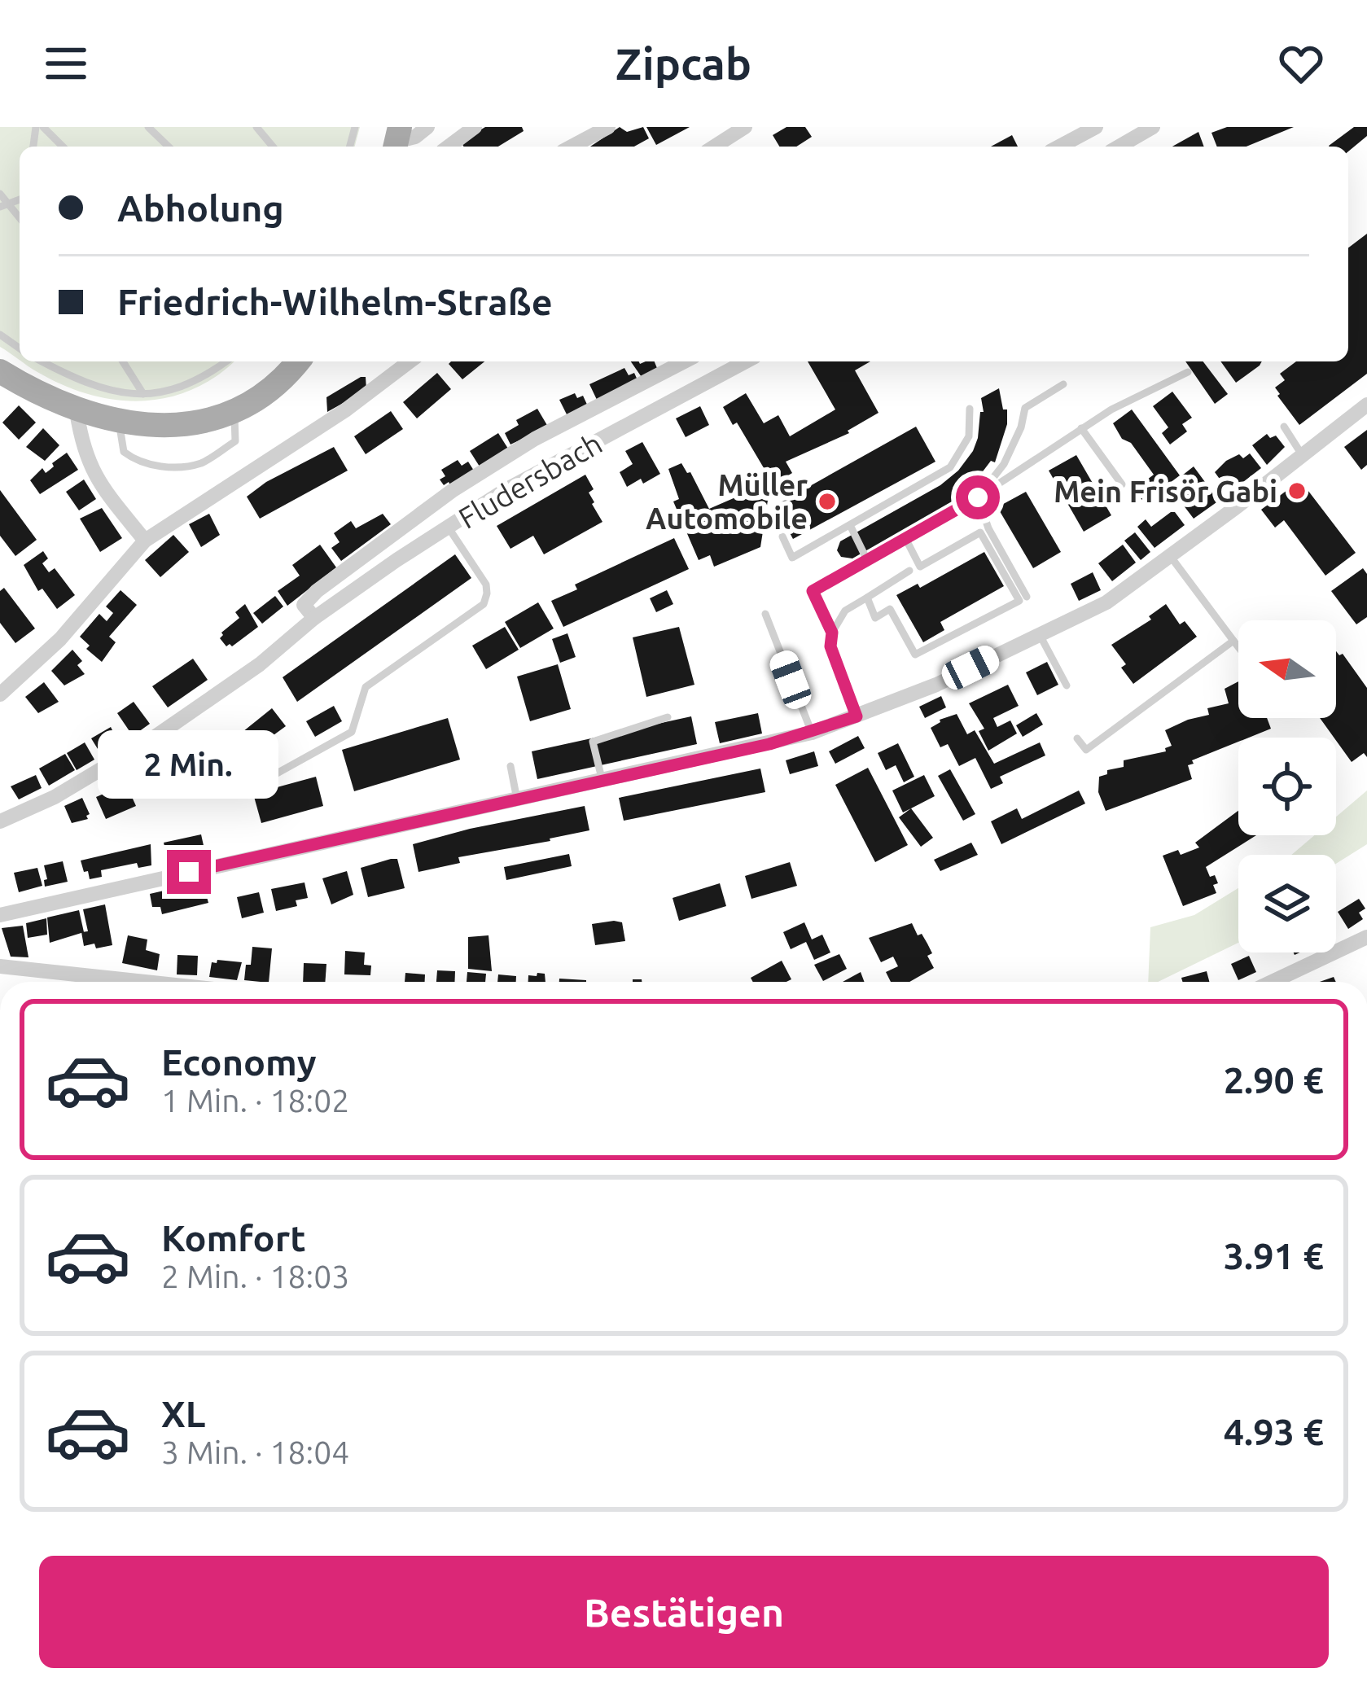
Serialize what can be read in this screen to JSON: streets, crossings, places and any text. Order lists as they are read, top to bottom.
{
  "streets": {
    "street": ["Fludersbach"]
  },
  "places": ["Mein Frisör Gabi", "Müller Automobile"],
  "north": "left",
  "page": {
    "header": "Zipcab",
    "banner": ["Abholung", "Friedrich-Wilhelm-Straße"],
    "bubble": "2 Min.",
    "list": [
      {
        "name": "Economy",
        "note": "1 Min. · 18:02",
        "value": "2.90 €"
      },
      {
        "name": "Komfort",
        "note": "2 Min. · 18:03",
        "value": "3.91 €"
      },
      {
        "name": "XL",
        "note": "3 Min. · 18:04",
        "value": "4.93 €"
      }
    ],
    "buttons": "Bestätigen"
  }
}
